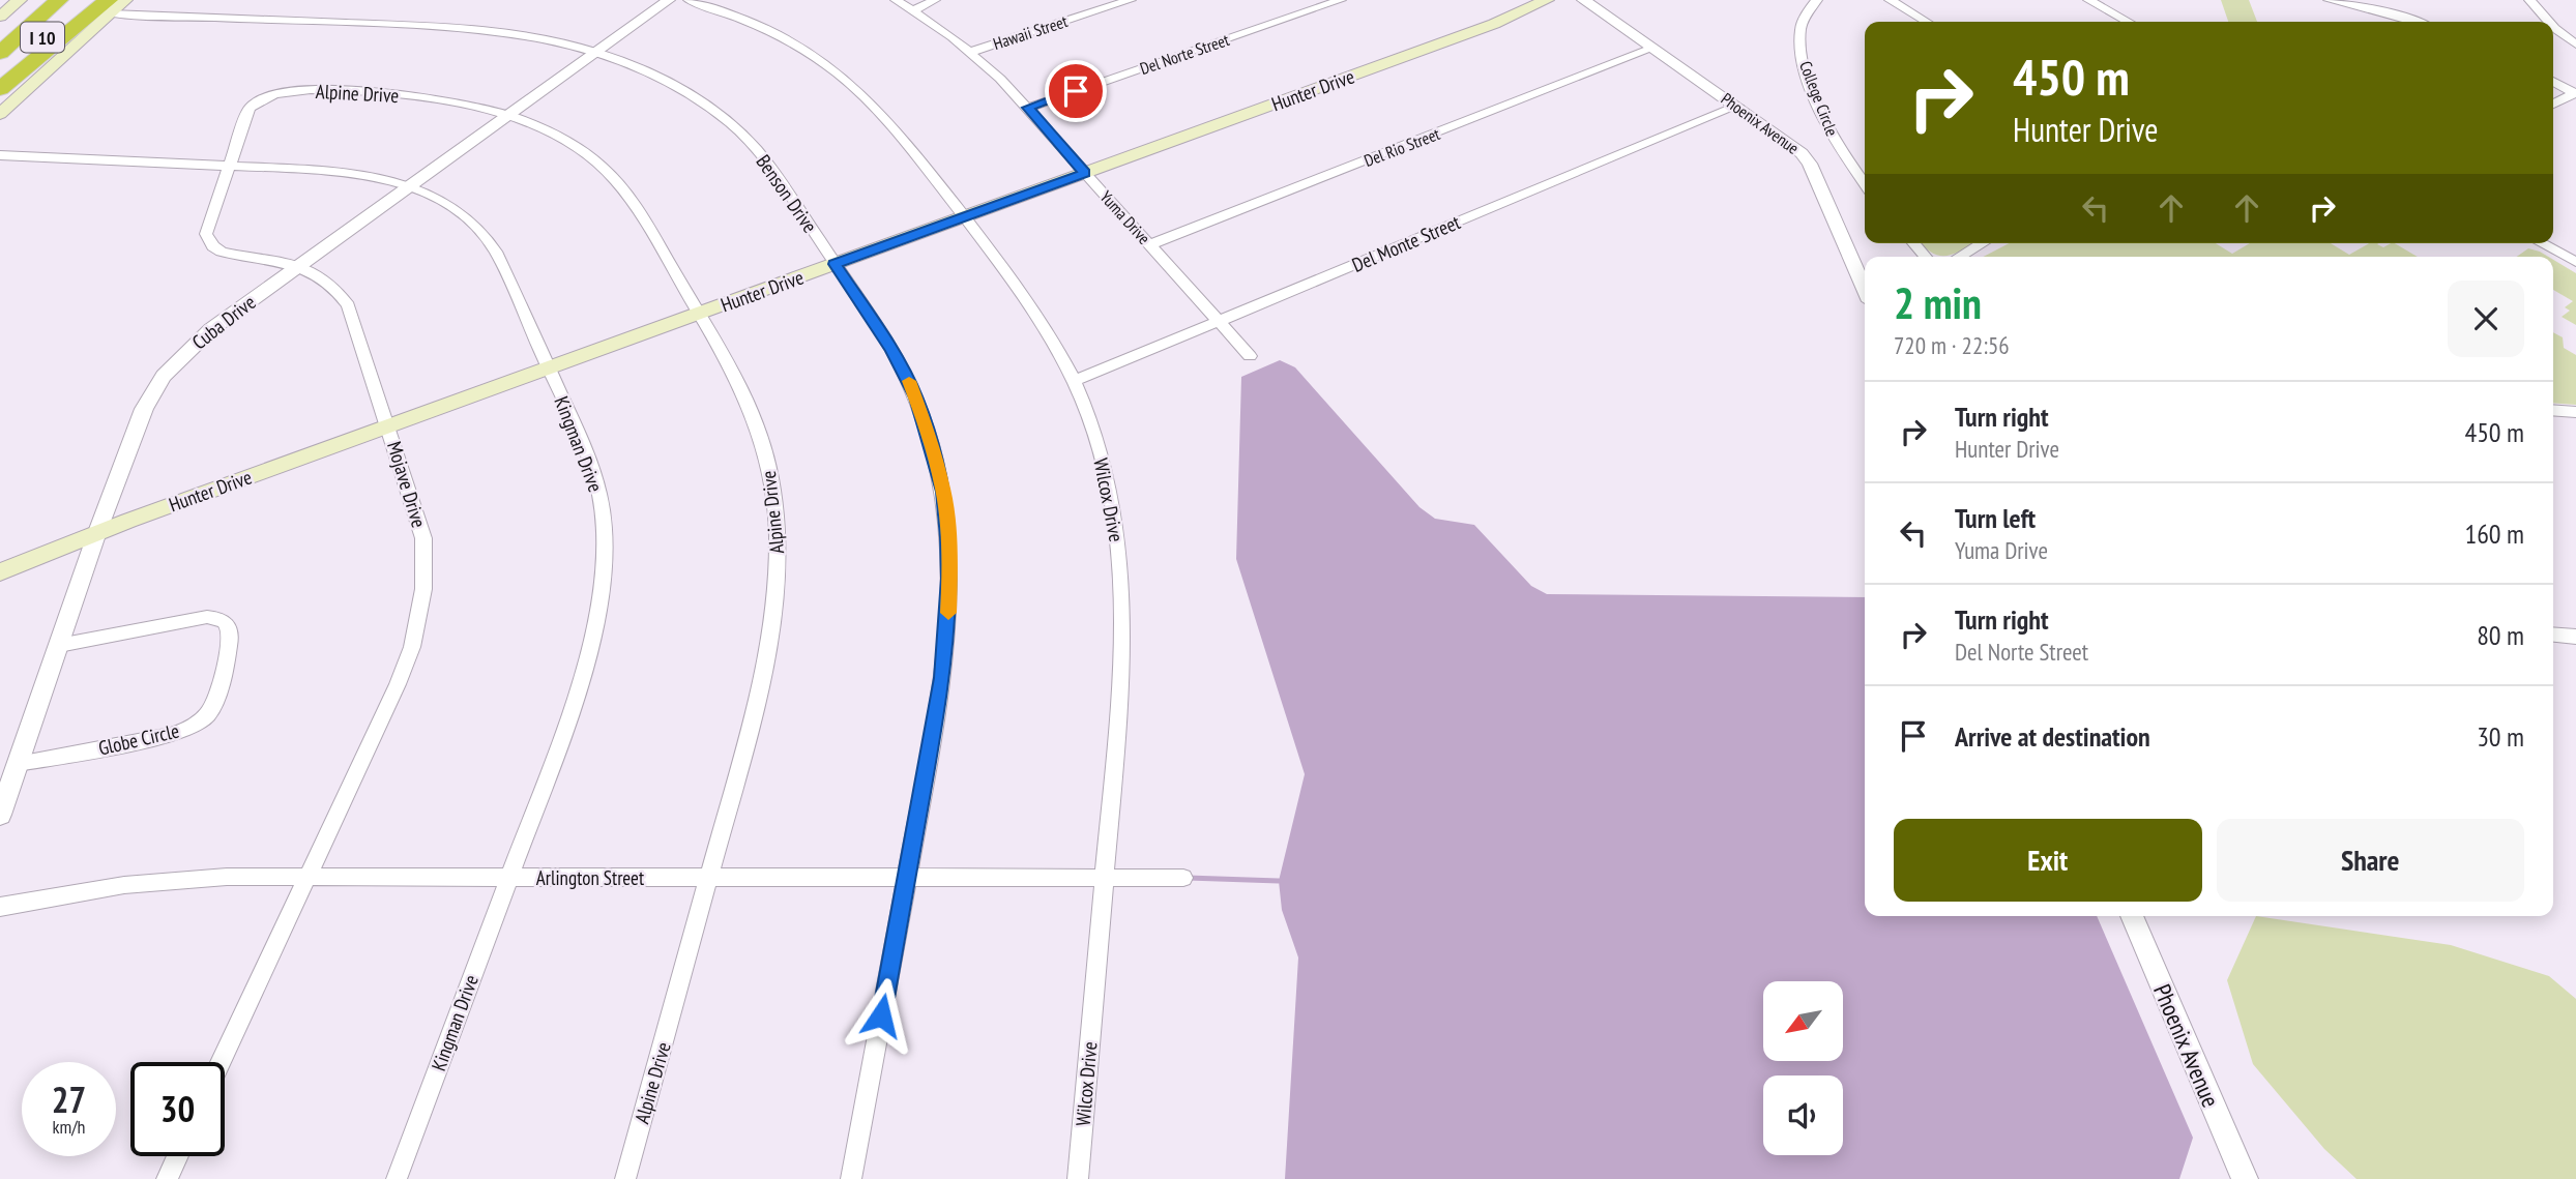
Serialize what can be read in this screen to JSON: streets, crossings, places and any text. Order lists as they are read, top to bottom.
{
  "streets": {
    "highway": ["I 10"],
    "main road": ["Hunter Drive"],
    "street": [
      "Hawaii Street",
      "Del Norte Street",
      "Alpine Drive",
      "College Circle",
      "Phoenix Avenue",
      "Del Rio Street",
      "Benson Drive",
      "Yuma Drive",
      "Del Monte Street",
      "Cuba Drive",
      "Kingman Drive",
      "Mojave Drive",
      "Wilcox Drive",
      "Globe Circle",
      "Arlington Street"
    ]
  },
  "crossings": [
    ["Hawaii Street", "Yuma Drive"],
    ["Del Norte Street", "Yuma Drive"],
    ["Hunter Drive", "Alpine Drive"],
    ["Hunter Drive", "Benson Drive"],
    ["Hunter Drive", "Yuma Drive"],
    ["Hunter Drive", "Cuba Drive"],
    ["Hunter Drive", "Kingman Drive"],
    ["Hunter Drive", "Mojave Drive"],
    ["Hunter Drive", "Wilcox Drive"],
    ["Alpine Drive", "Cuba Drive"],
    ["Alpine Drive", "Mojave Drive"],
    ["Alpine Drive", "Arlington Street"],
    ["Phoenix Avenue", "Del Rio Street"],
    ["Phoenix Avenue", "Del Monte Street"],
    ["Del Rio Street", "Yuma Drive"],
    ["Benson Drive", "Cuba Drive"],
    ["Benson Drive", "Arlington Street"],
    ["Yuma Drive", "Del Monte Street"],
    ["Del Monte Street", "Wilcox Drive"],
    ["Cuba Drive", "Kingman Drive"],
    ["Cuba Drive", "Mojave Drive"],
    ["Cuba Drive", "Globe Circle"],
    ["Kingman Drive", "Mojave Drive"],
    ["Kingman Drive", "Arlington Street"],
    ["Mojave Drive", "Arlington Street"],
    ["Wilcox Drive", "Arlington Street"]
  ],
  "north": "bottom left",
  "page": {
    "turn": ["450 m", "Hunter Drive"],
    "heading": ["2 min", "720 m · 22:56"],
    "list": [
      {
        "name": "Turn right",
        "note": "Hunter Drive",
        "value": "450 m"
      },
      {
        "name": "Turn left",
        "note": "Yuma Drive",
        "value": "160 m"
      },
      {
        "name": "Turn right",
        "note": "Del Norte Street",
        "value": "80 m"
      },
      {
        "name": "Arrive at destination",
        "value": "30 m"
      }
    ],
    "buttons": ["Exit", "Share"],
    "speed": "27 km/h",
    "limit": "30"
  }
}
